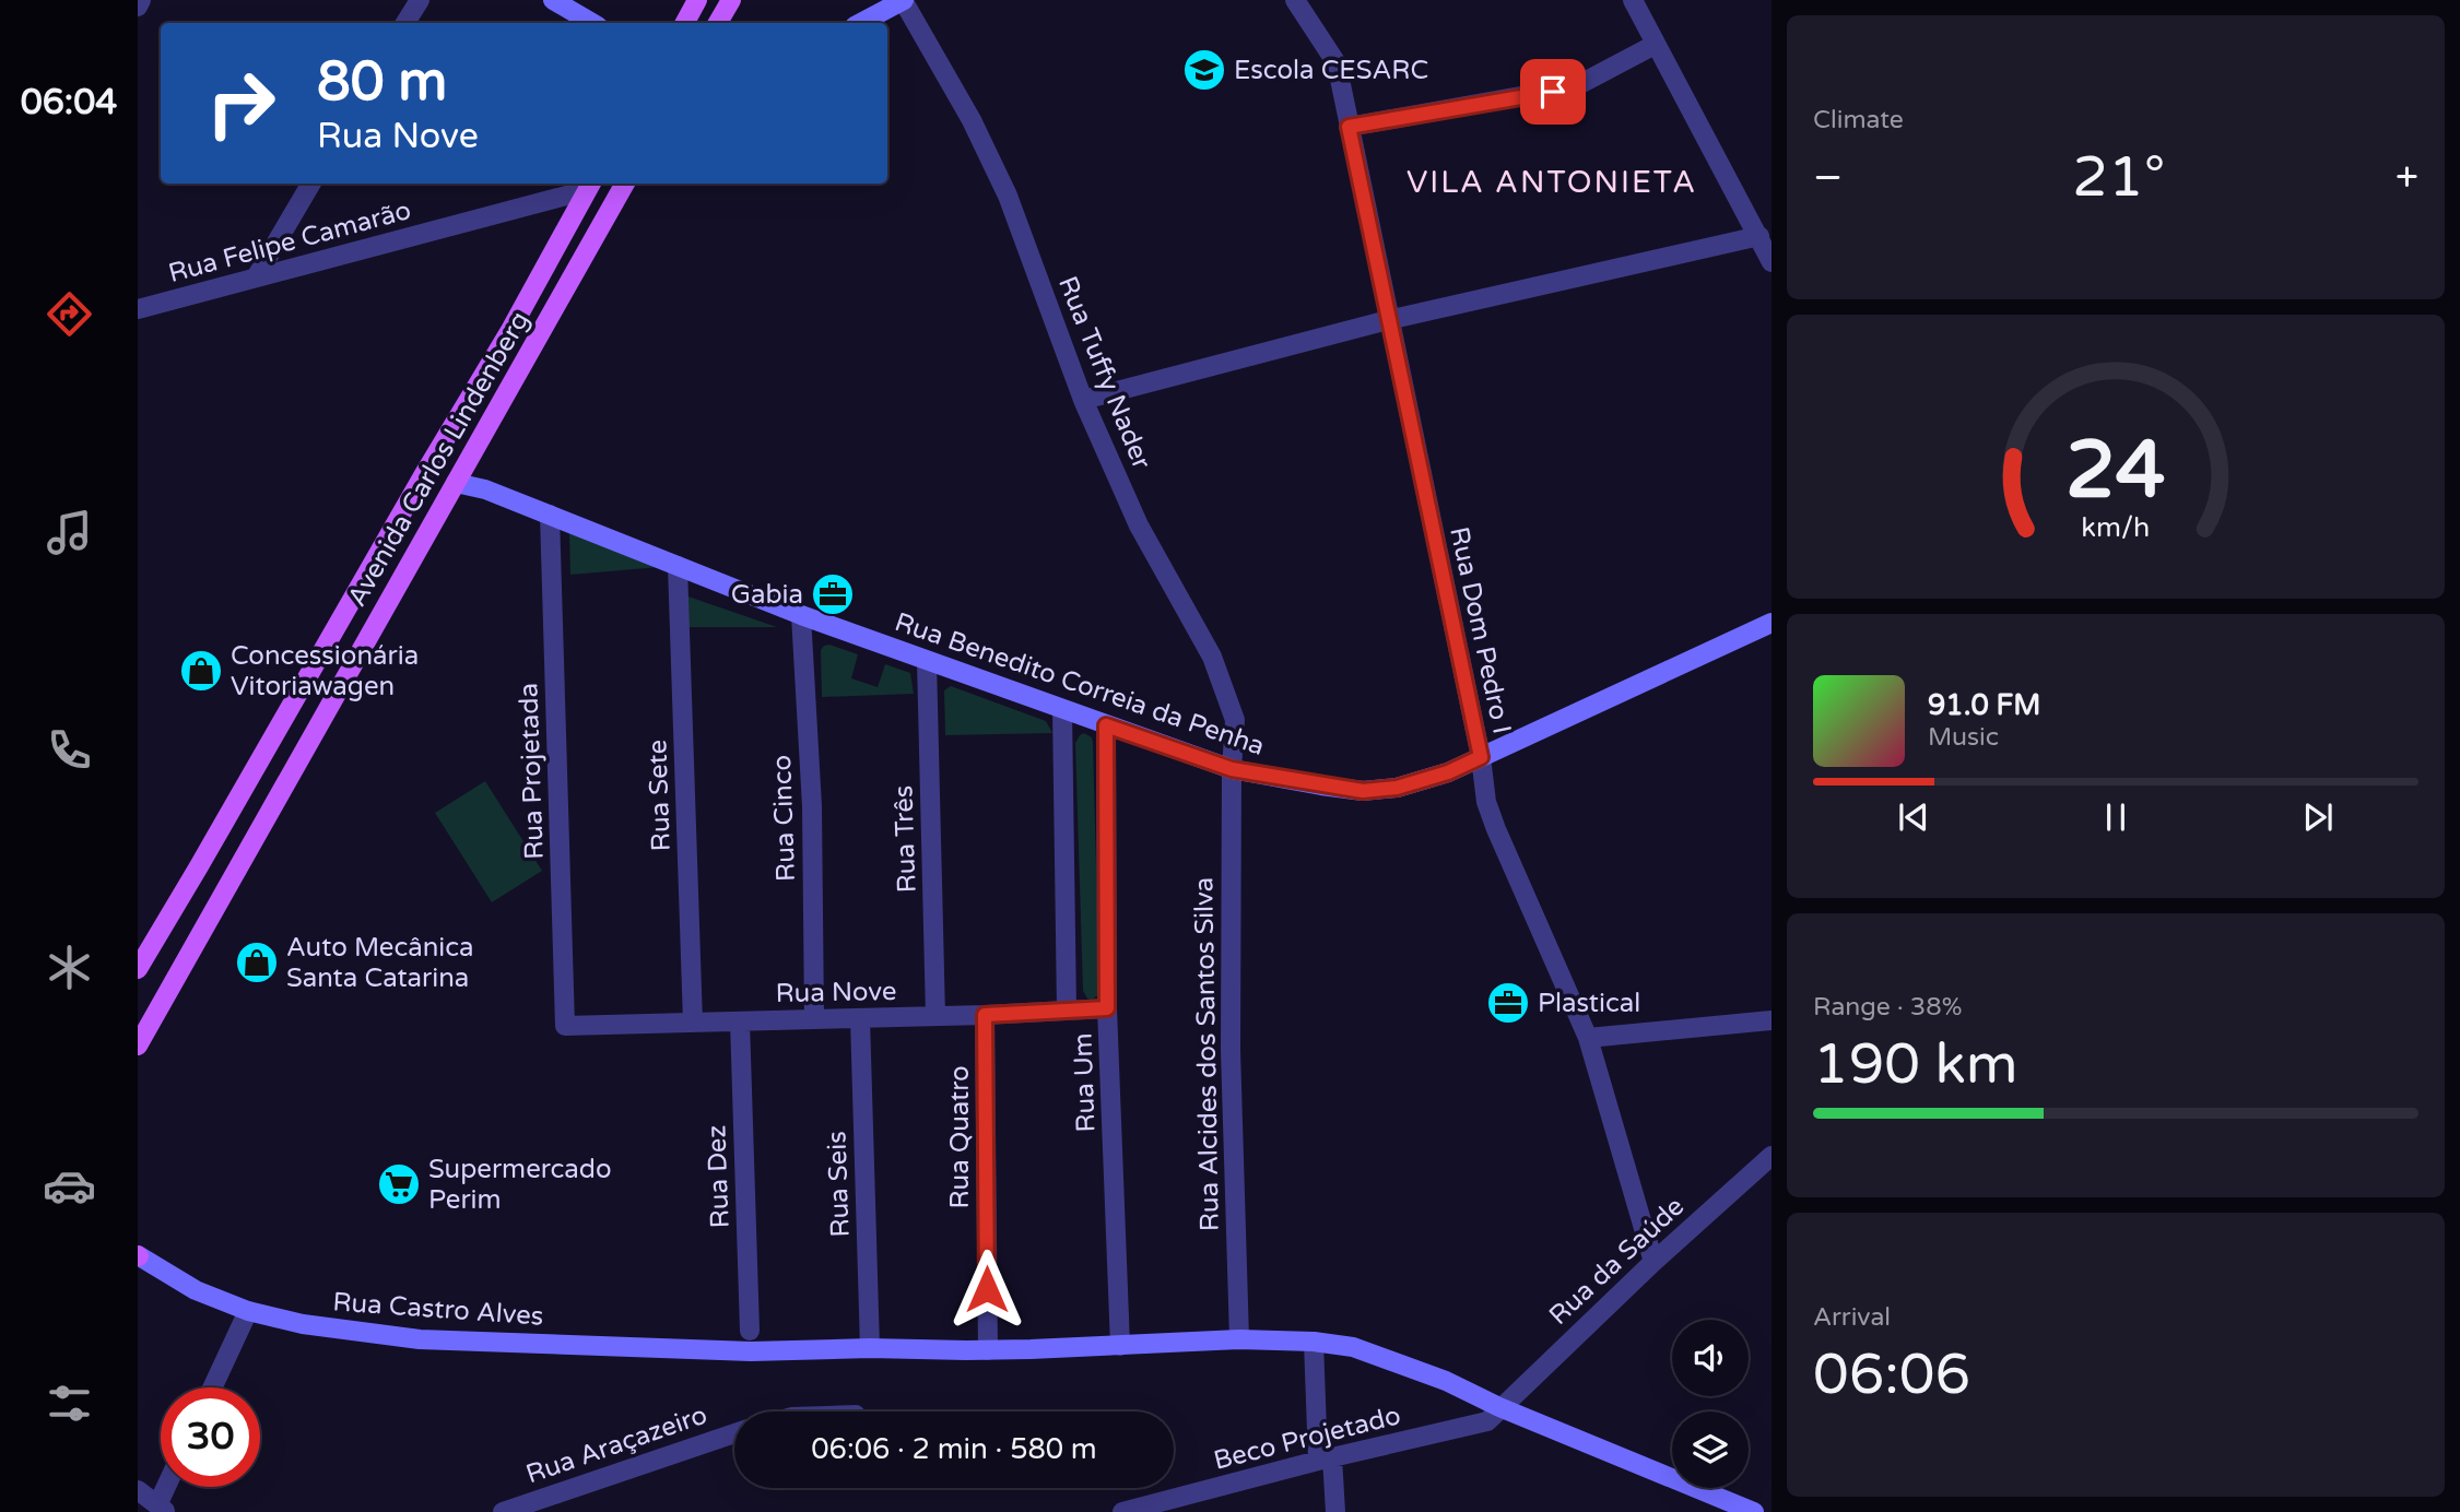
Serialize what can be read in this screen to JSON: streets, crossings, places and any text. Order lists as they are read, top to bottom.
{
  "streets": {
    "main road": ["Avenida Carlos Lindenberg"],
    "street": [
      "Rua Felipe Camarão",
      "Rua Tuffy Nader",
      "Rua Dom Pedro I",
      "Rua Benedito Correia da Penha",
      "Rua Projetada",
      "Rua Sete",
      "Rua Cinco",
      "Rua Três",
      "Rua Nove",
      "Rua Alcides dos Santos Silva",
      "Rua Um",
      "Rua Quatro",
      "Rua Dez",
      "Rua Seis",
      "Rua da Saúde",
      "Rua Castro Alves",
      "Beco Projetado",
      "Rua Araçazeiro"
    ]
  },
  "crossings": [
    ["Rua Felipe Camarão", "Avenida Carlos Lindenberg"],
    ["Rua Tuffy Nader", "Rua Benedito Correia da Penha"],
    ["Rua Tuffy Nader", "Rua Alcides dos Santos Silva"],
    ["Avenida Carlos Lindenberg", "Rua Benedito Correia da Penha"],
    ["Rua Dom Pedro I", "Rua Benedito Correia da Penha"],
    ["Rua Dom Pedro I", "Rua da Saúde"],
    ["Rua Benedito Correia da Penha", "Rua Projetada"],
    ["Rua Benedito Correia da Penha", "Rua Sete"],
    ["Rua Benedito Correia da Penha", "Rua Cinco"],
    ["Rua Benedito Correia da Penha", "Rua Três"],
    ["Rua Benedito Correia da Penha", "Rua Alcides dos Santos Silva"],
    ["Rua Benedito Correia da Penha", "Rua Um"],
    ["Rua Projetada", "Rua Nove"],
    ["Rua Sete", "Rua Nove"],
    ["Rua Cinco", "Rua Nove"],
    ["Rua Três", "Rua Nove"],
    ["Rua Nove", "Rua Um"],
    ["Rua Nove", "Rua Quatro"],
    ["Rua Nove", "Rua Dez"],
    ["Rua Nove", "Rua Seis"],
    ["Rua Alcides dos Santos Silva", "Rua Castro Alves"],
    ["Rua Um", "Rua Castro Alves"],
    ["Rua Quatro", "Rua Castro Alves"],
    ["Rua Seis", "Rua Castro Alves"],
    ["Rua da Saúde", "Rua Castro Alves"],
    ["Rua da Saúde", "Beco Projetado"],
    ["Rua Castro Alves", "Beco Projetado"]
  ],
  "districts": ["VILA ANTONIETA"],
  "places": {
    "school or university": ["Escola CESARC"],
    "office": ["Gabia", "Plastical"],
    "shop": ["Concessionária Vitoriawagen", "Auto Mecânica Santa Catarina"],
    "supermarket": ["Supermercado Perim"]
  },
  "page": {
    "tabs": "06:04",
    "tile": [
      "Climate",
      ["Range · 38%", "190 km"],
      ["Arrival", "06:06"]
    ],
    "turn": ["80 m", "Rua Nove"],
    "heat": ["−", "21°", "+"],
    "song": ["91.0 FM", "Music"],
    "limit": "30",
    "trip": "06:06 · 2 min · 580 m",
    "gauge": ["24", "km/h"]
  }
}
